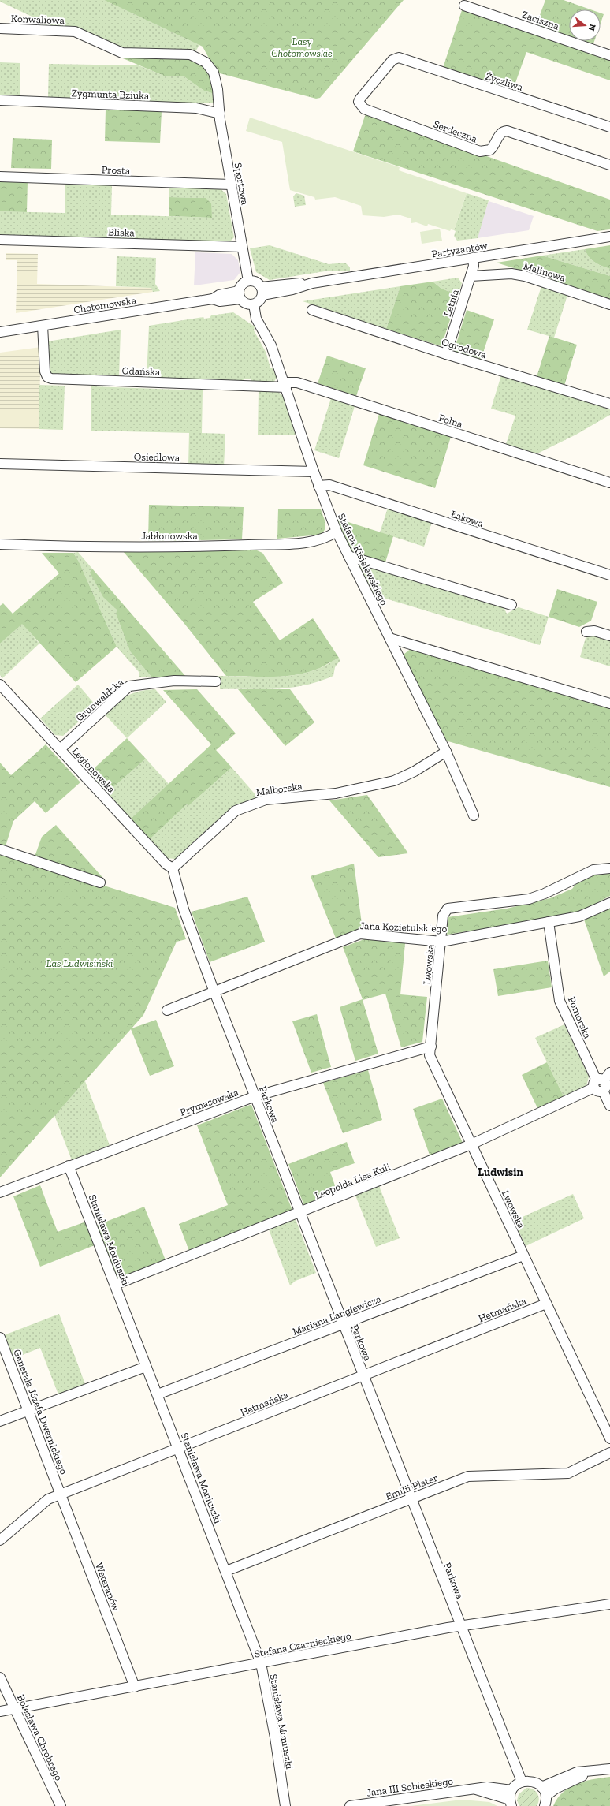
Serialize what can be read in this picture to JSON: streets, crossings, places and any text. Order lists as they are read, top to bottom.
{
  "streets": {
    "street": [
      "Konwaliowa",
      "Zaciszna",
      "Życzliwa",
      "Zygmunta Bziuka",
      "Serdeczna",
      "Prosta",
      "Sportowa",
      "Bliska",
      "Partyzantów",
      "Malinowa",
      "Letnia",
      "Chotomowska",
      "Ogrodowa",
      "Gdańska",
      "Polna",
      "Osiedlowa",
      "Łąkowa",
      "Jabłonowska",
      "Stefana Kisielewskiego",
      "Grunwaldzka",
      "Legionowska",
      "Malborska",
      "Jana Kozietulskiego",
      "Lwowska",
      "Pomorska",
      "Prymasowska",
      "Parkowa",
      "Leopolda Lisa Kuli",
      "Stanisława Moniuszki",
      "Hetmańska",
      "Mariana Langiewicza",
      "Generała Józefa Dwernickiego",
      "Emilii Plater",
      "Weteranów",
      "Stefana Czarnieckiego",
      "Bolesława Chrobrego",
      "Jana III Sobieskiego"
    ]
  },
  "crossings": [
    ["Konwaliowa", "Sportowa"],
    ["Życzliwa", "Serdeczna"],
    ["Zygmunta Bziuka", "Sportowa"],
    ["Prosta", "Sportowa"],
    ["Sportowa", "Bliska"],
    ["Sportowa", "Partyzantów"],
    ["Sportowa", "Chotomowska"],
    ["Sportowa", "Stefana Kisielewskiego"],
    ["Partyzantów", "Letnia"],
    ["Partyzantów", "Chotomowska"],
    ["Partyzantów", "Stefana Kisielewskiego"],
    ["Malinowa", "Letnia"],
    ["Letnia", "Ogrodowa"],
    ["Chotomowska", "Gdańska"],
    ["Chotomowska", "Stefana Kisielewskiego"],
    ["Gdańska", "Polna"],
    ["Gdańska", "Stefana Kisielewskiego"],
    ["Polna", "Stefana Kisielewskiego"],
    ["Osiedlowa", "Stefana Kisielewskiego"],
    ["Łąkowa", "Stefana Kisielewskiego"],
    ["Jabłonowska", "Stefana Kisielewskiego"],
    ["Stefana Kisielewskiego", "Malborska"],
    ["Grunwaldzka", "Legionowska"],
    ["Legionowska", "Malborska"],
    ["Legionowska", "Parkowa"],
    ["Malborska", "Parkowa"],
    ["Jana Kozietulskiego", "Lwowska"],
    ["Jana Kozietulskiego", "Pomorska"],
    ["Jana Kozietulskiego", "Parkowa"],
    ["Lwowska", "Prymasowska"],
    ["Lwowska", "Leopolda Lisa Kuli"],
    ["Lwowska", "Hetmańska"],
    ["Lwowska", "Mariana Langiewicza"],
    ["Pomorska", "Leopolda Lisa Kuli"],
    ["Prymasowska", "Parkowa"],
    ["Prymasowska", "Stanisława Moniuszki"],
    ["Parkowa", "Leopolda Lisa Kuli"],
    ["Parkowa", "Hetmańska"],
    ["Parkowa", "Mariana Langiewicza"],
    ["Parkowa", "Emilii Plater"],
    ["Parkowa", "Stefana Czarnieckiego"],
    ["Leopolda Lisa Kuli", "Stanisława Moniuszki"],
    ["Stanisława Moniuszki", "Hetmańska"],
    ["Stanisława Moniuszki", "Mariana Langiewicza"],
    ["Stanisława Moniuszki", "Emilii Plater"],
    ["Stanisława Moniuszki", "Stefana Czarnieckiego"],
    ["Hetmańska", "Generała Józefa Dwernickiego"],
    ["Hetmańska", "Weteranów"],
    ["Generała Józefa Dwernickiego", "Weteranów"],
    ["Weteranów", "Stefana Czarnieckiego"],
    ["Stefana Czarnieckiego", "Bolesława Chrobrego"]
  ],
  "districts": ["Ludwisin"],
  "parks": ["Lasy Chotomowskie", "Las Ludwisiński"],
  "north": "right"
}
